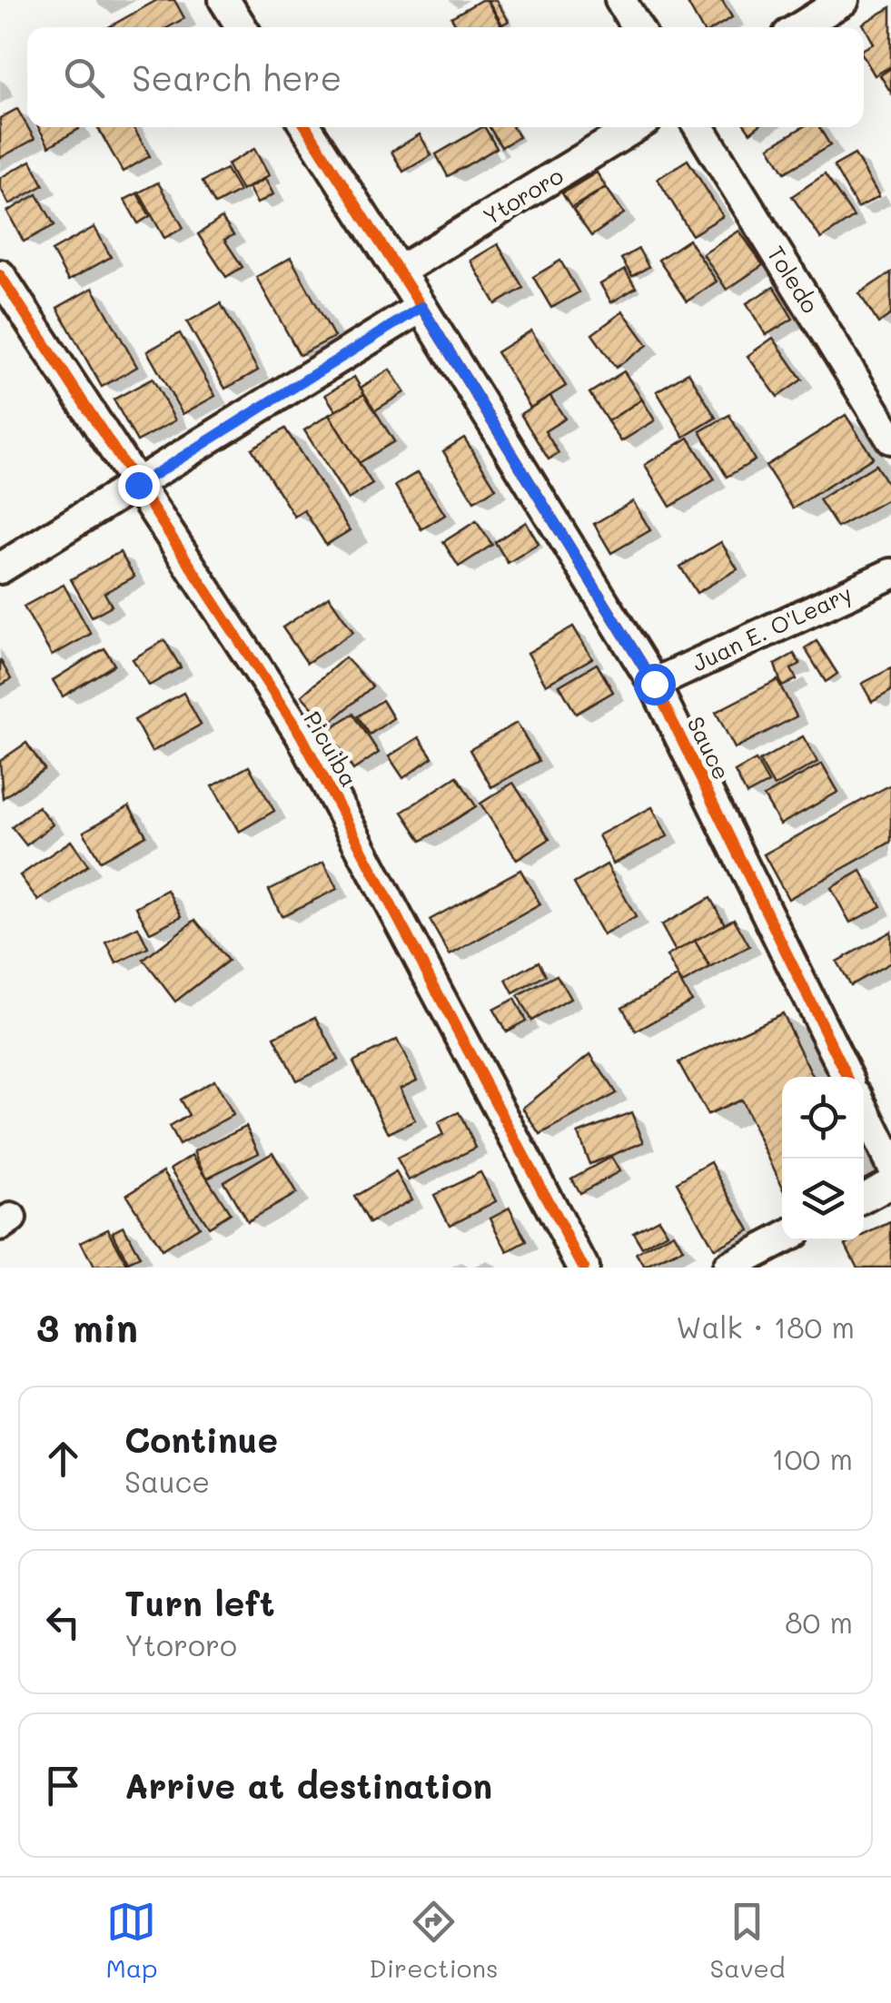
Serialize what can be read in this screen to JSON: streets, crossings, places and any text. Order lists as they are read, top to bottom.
{
  "streets": {
    "street": [
      "Ytororo",
      "Toledo",
      "Juan E. O'Leary",
      "Sauce",
      "Picuiba"
    ]
  },
  "crossings": [
    ["Ytororo", "Sauce"],
    ["Juan E. O'Leary", "Sauce"]
  ],
  "page": {
    "search": "Search here",
    "heading": ["3 min", "Walk · 180 m"],
    "list": [
      ["Continue", "Sauce", "100 m"],
      ["Turn left", "Ytororo", "80 m"],
      "Arrive at destination"
    ],
    "nav": ["Map", "Directions", "Saved"]
  }
}
